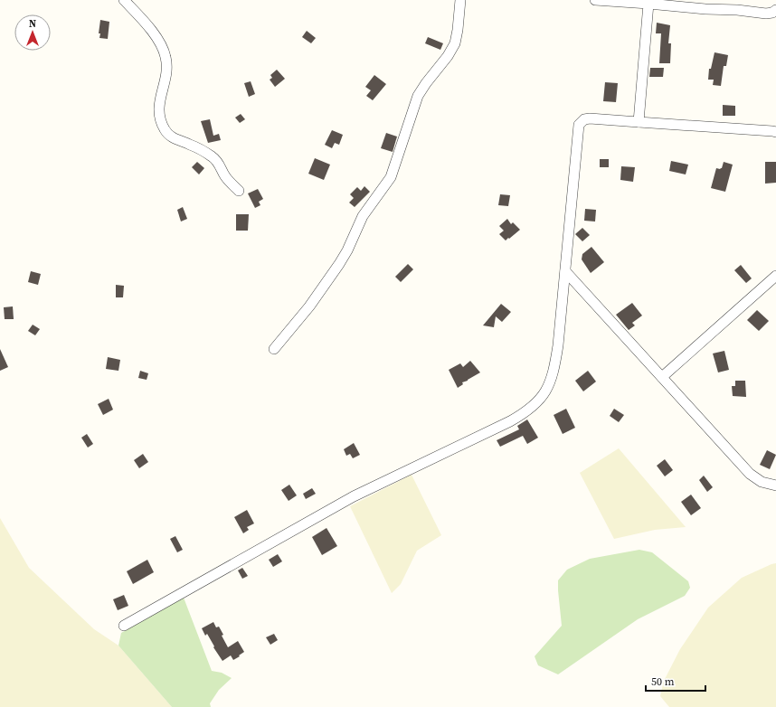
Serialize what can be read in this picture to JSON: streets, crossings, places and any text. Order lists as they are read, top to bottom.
{
  "scale_bar": "50 m",
  "north": "top"
}
